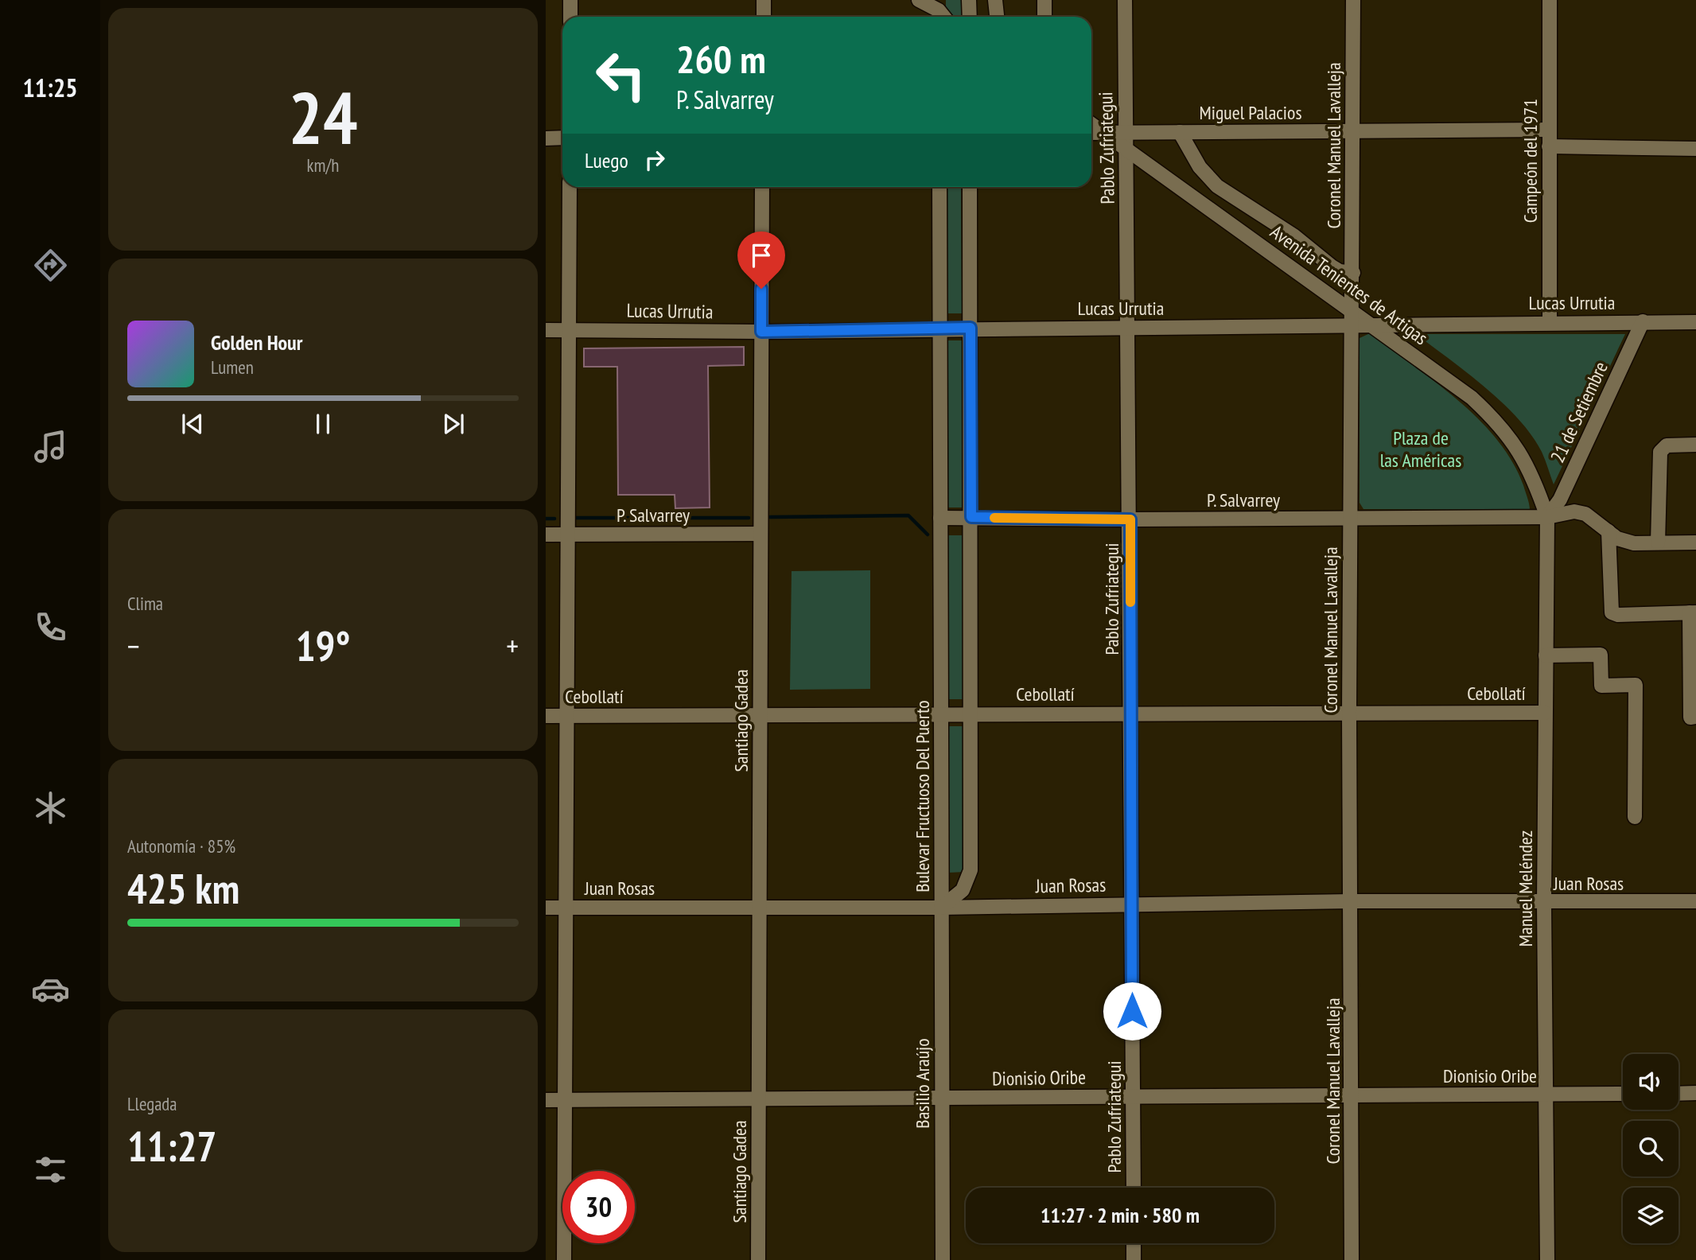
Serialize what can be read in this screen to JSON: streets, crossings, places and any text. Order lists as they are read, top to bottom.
{
  "streets": {
    "street": [
      "Miguel Palacios",
      "Coronel Manuel Lavalleja",
      "Pablo Zufriategui",
      "Campeón del 1971",
      "Avenida Tenientes de Artigas",
      "Lucas Urrutia",
      "21 de Setiembre",
      "P. Salvarrey",
      "Cebollatí",
      "Santiago Gadea",
      "Bulevar Fructuoso Del Puerto",
      "Juan Rosas",
      "Manuel Meléndez",
      "Dionisio Oribe",
      "Basilio Araújo"
    ]
  },
  "crossings": [
    ["Miguel Palacios", "Coronel Manuel Lavalleja"],
    ["Miguel Palacios", "Pablo Zufriategui"],
    ["Miguel Palacios", "Campeón del 1971"],
    ["Miguel Palacios", "Avenida Tenientes de Artigas"],
    ["Coronel Manuel Lavalleja", "Avenida Tenientes de Artigas"],
    ["Coronel Manuel Lavalleja", "Lucas Urrutia"],
    ["Coronel Manuel Lavalleja", "P. Salvarrey"],
    ["Coronel Manuel Lavalleja", "Cebollatí"],
    ["Coronel Manuel Lavalleja", "Juan Rosas"],
    ["Coronel Manuel Lavalleja", "Dionisio Oribe"],
    ["Pablo Zufriategui", "Avenida Tenientes de Artigas"],
    ["Pablo Zufriategui", "Lucas Urrutia"],
    ["Pablo Zufriategui", "P. Salvarrey"],
    ["Pablo Zufriategui", "Cebollatí"],
    ["Pablo Zufriategui", "Juan Rosas"],
    ["Pablo Zufriategui", "Dionisio Oribe"],
    ["Campeón del 1971", "Lucas Urrutia"],
    ["Avenida Tenientes de Artigas", "Lucas Urrutia"],
    ["Avenida Tenientes de Artigas", "21 de Setiembre"],
    ["Avenida Tenientes de Artigas", "P. Salvarrey"],
    ["Avenida Tenientes de Artigas", "Manuel Meléndez"],
    ["Lucas Urrutia", "21 de Setiembre"],
    ["Lucas Urrutia", "Santiago Gadea"],
    ["Lucas Urrutia", "Bulevar Fructuoso Del Puerto"],
    ["21 de Setiembre", "P. Salvarrey"],
    ["21 de Setiembre", "Manuel Meléndez"],
    ["P. Salvarrey", "Santiago Gadea"],
    ["P. Salvarrey", "Bulevar Fructuoso Del Puerto"],
    ["P. Salvarrey", "Manuel Meléndez"],
    ["Cebollatí", "Santiago Gadea"],
    ["Cebollatí", "Bulevar Fructuoso Del Puerto"],
    ["Cebollatí", "Manuel Meléndez"],
    ["Santiago Gadea", "Juan Rosas"],
    ["Santiago Gadea", "Dionisio Oribe"],
    ["Bulevar Fructuoso Del Puerto", "Juan Rosas"],
    ["Bulevar Fructuoso Del Puerto", "Basilio Araújo"],
    ["Juan Rosas", "Manuel Meléndez"],
    ["Juan Rosas", "Basilio Araújo"],
    ["Manuel Meléndez", "Dionisio Oribe"],
    ["Dionisio Oribe", "Basilio Araújo"]
  ],
  "parks": ["Plaza de las Américas"],
  "page": {
    "tabs": "11:25",
    "tile": [
      ["24", "km/h"],
      "Clima",
      ["Autonomía · 85%", "425 km"],
      ["Llegada", "11:27"]
    ],
    "turn": ["260 m", "P. Salvarrey"],
    "then": "Luego",
    "song": ["Golden Hour", "Lumen"],
    "heat": ["−", "19°", "+"],
    "limit": "30",
    "trip": "11:27 · 2 min · 580 m"
  }
}
